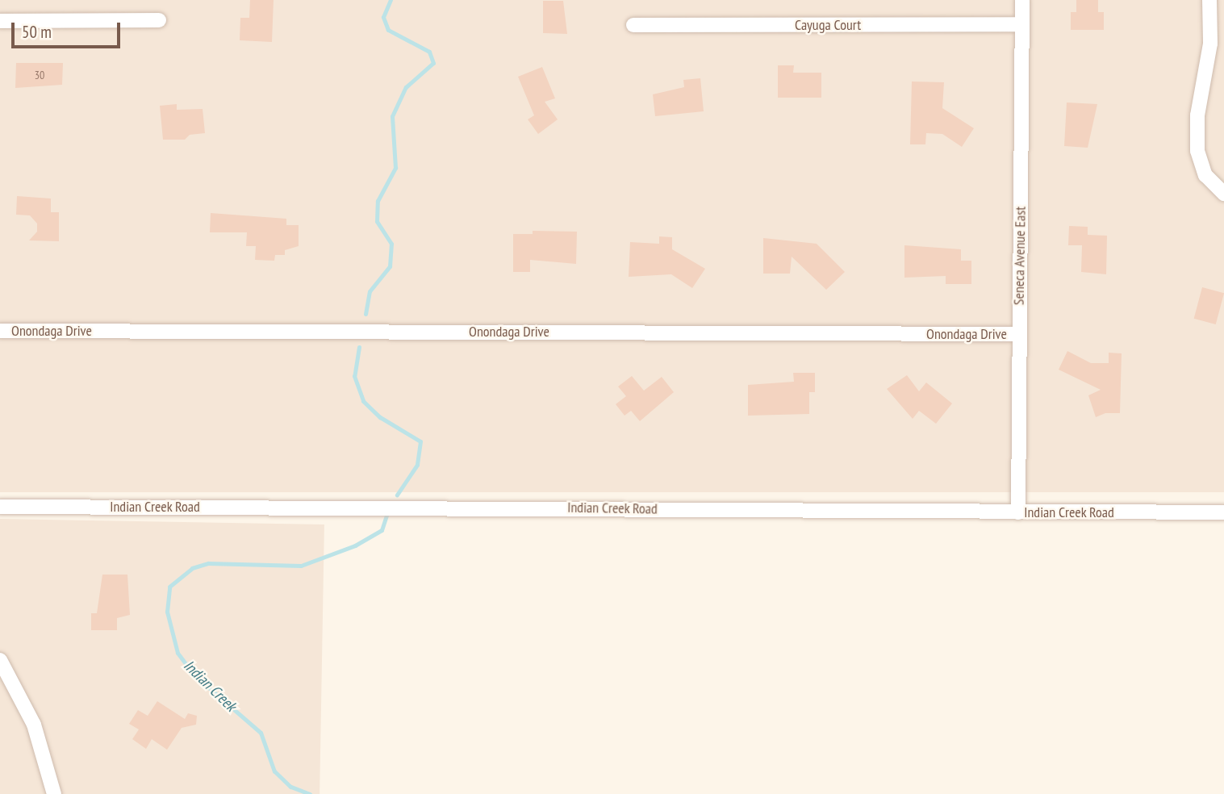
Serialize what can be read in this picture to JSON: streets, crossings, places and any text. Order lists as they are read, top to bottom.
{
  "streets": {
    "street": [
      "Cayuga Court",
      "Seneca Avenue East",
      "Onondaga Drive",
      "Indian Creek Road"
    ]
  },
  "crossings": [
    ["Cayuga Court", "Seneca Avenue East"],
    ["Seneca Avenue East", "Onondaga Drive"],
    ["Seneca Avenue East", "Indian Creek Road"]
  ],
  "water": ["Indian Creek"],
  "house_numbers": ["30"],
  "scale_bar": "50 m"
}
